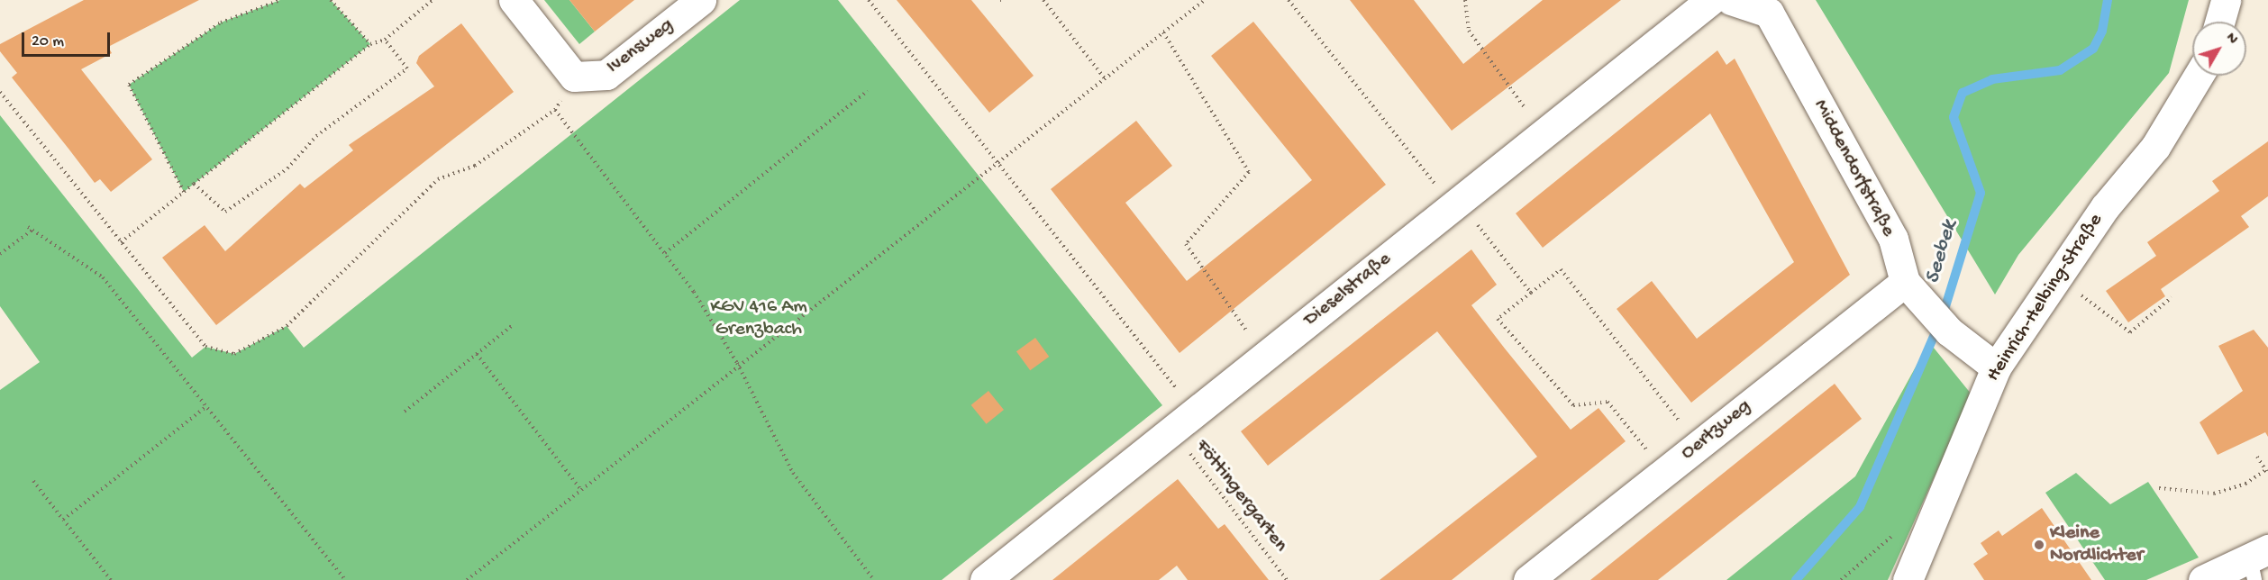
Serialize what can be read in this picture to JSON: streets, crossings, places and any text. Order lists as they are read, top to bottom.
{
  "streets": {
    "street": [
      "Ivensweg",
      "Middendorfstraße",
      "Dieselstraße",
      "Heinrich-Helbing-Straße",
      "Oertzweg"
    ],
    "path": ["Föttingergarten"]
  },
  "crossings": [
    ["Middendorfstraße", "Heinrich-Helbing-Straße"],
    ["Middendorfstraße", "Oertzweg"],
    ["Dieselstraße", "Föttingergarten"]
  ],
  "water": ["Seebek"],
  "parks": ["KGV 416 Am Grenzbach"],
  "places": ["Kleine Nordlichter"],
  "scale_bar": "20 m",
  "north": "top right"
}
